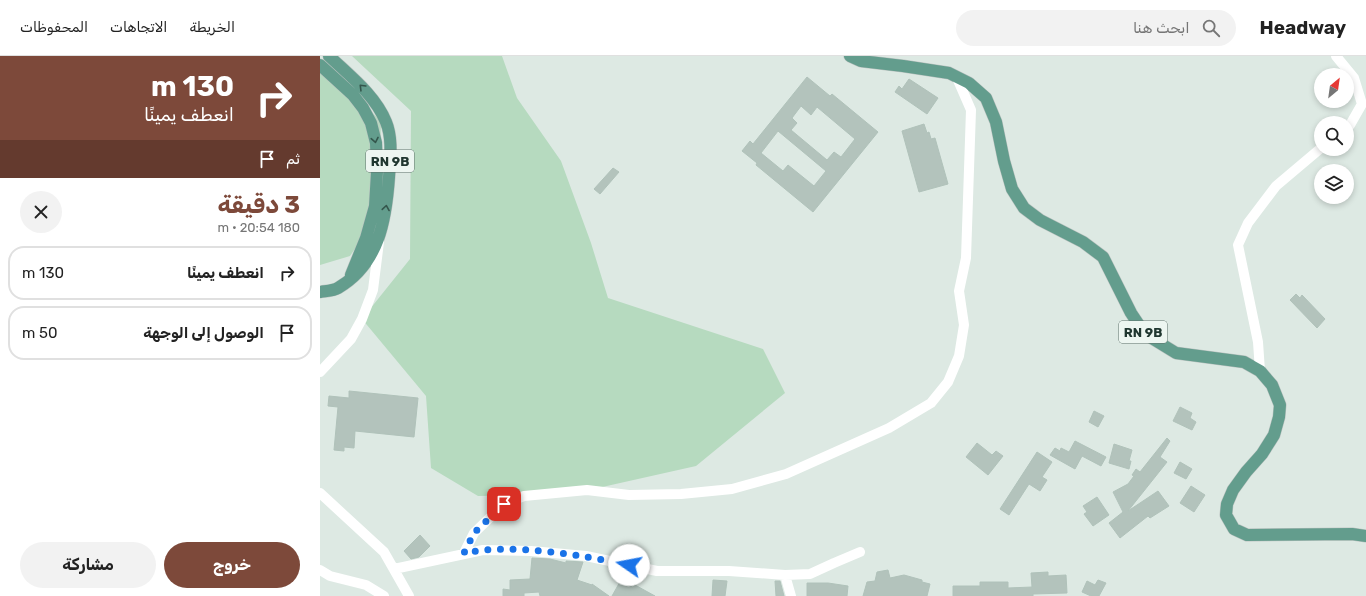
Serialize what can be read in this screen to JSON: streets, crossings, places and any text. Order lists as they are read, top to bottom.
{
  "streets": {
    "main road": ["RN 9B"]
  },
  "north": "top right",
  "page": {
    "header": "Headway",
    "search": "ابحث هنا",
    "nav": ["الخريطة", "الاتجاهات", "المحفوظات"],
    "turn": ["130 m", "انعطف يمينًا"],
    "then": "ثم",
    "heading": ["3 دقيقة", "180 m · 20:54"],
    "list": [
      {
        "name": "انعطف يمينًا",
        "value": "130 m"
      },
      {
        "name": "الوصول إلى الوجهة",
        "value": "50 m"
      }
    ],
    "buttons": ["خروج", "مشاركة"]
  }
}
